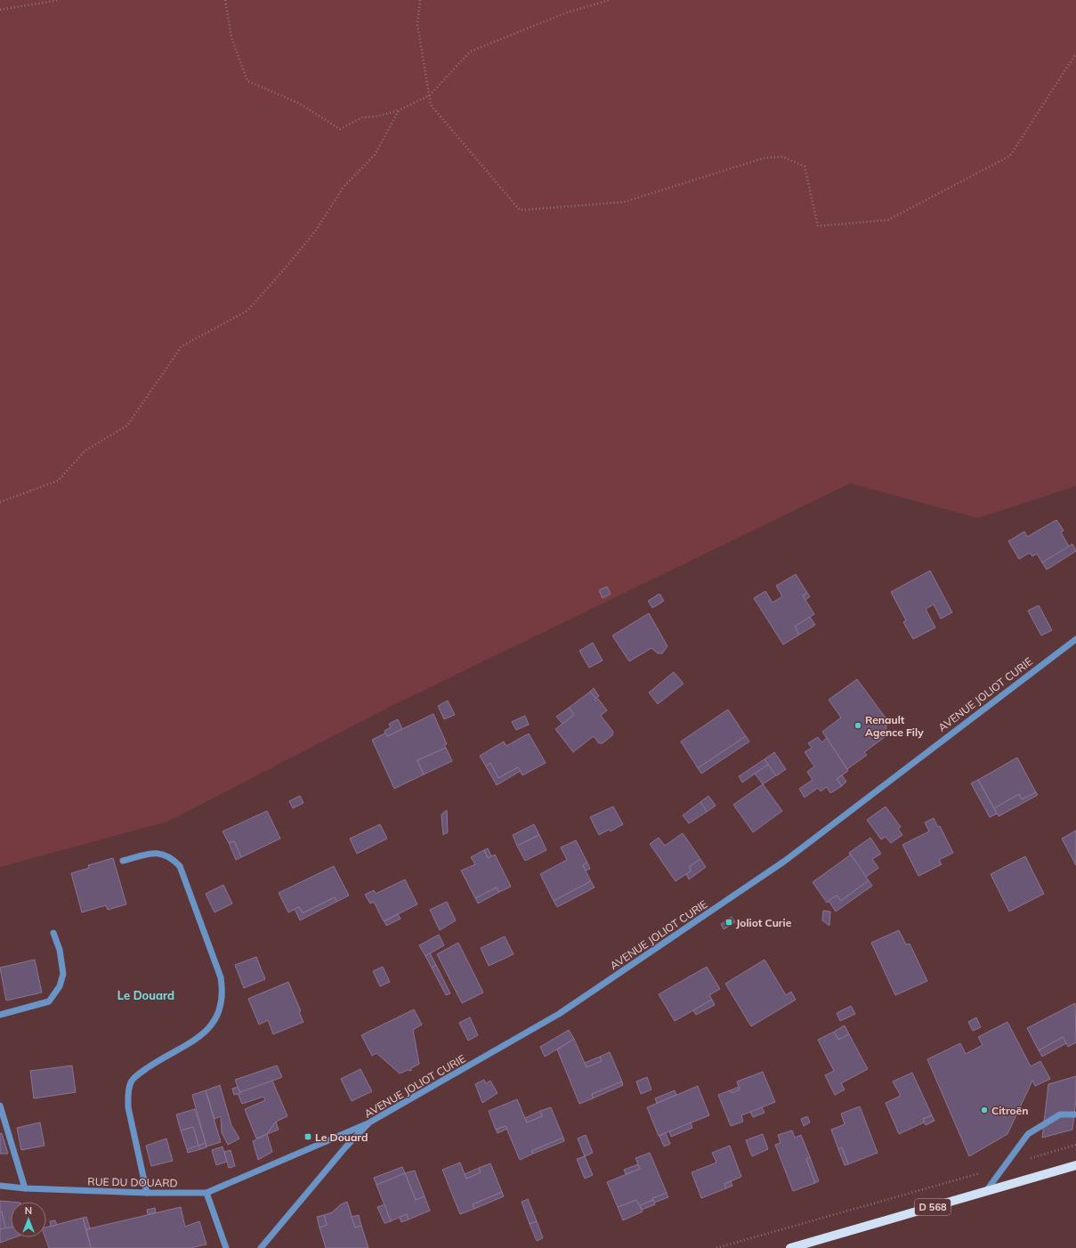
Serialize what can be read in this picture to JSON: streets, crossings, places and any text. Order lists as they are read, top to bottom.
{
  "streets": {
    "main road": ["D 568"],
    "street": ["AVENUE JOLIOT CURIE", "RUE DU DOUARD"]
  },
  "districts": ["Le Douard"],
  "places": {
    "other": ["Renault Agence Fily", "Citroën"],
    "transit": ["Joliot Curie", "Le Douard"]
  },
  "north": "top"
}
